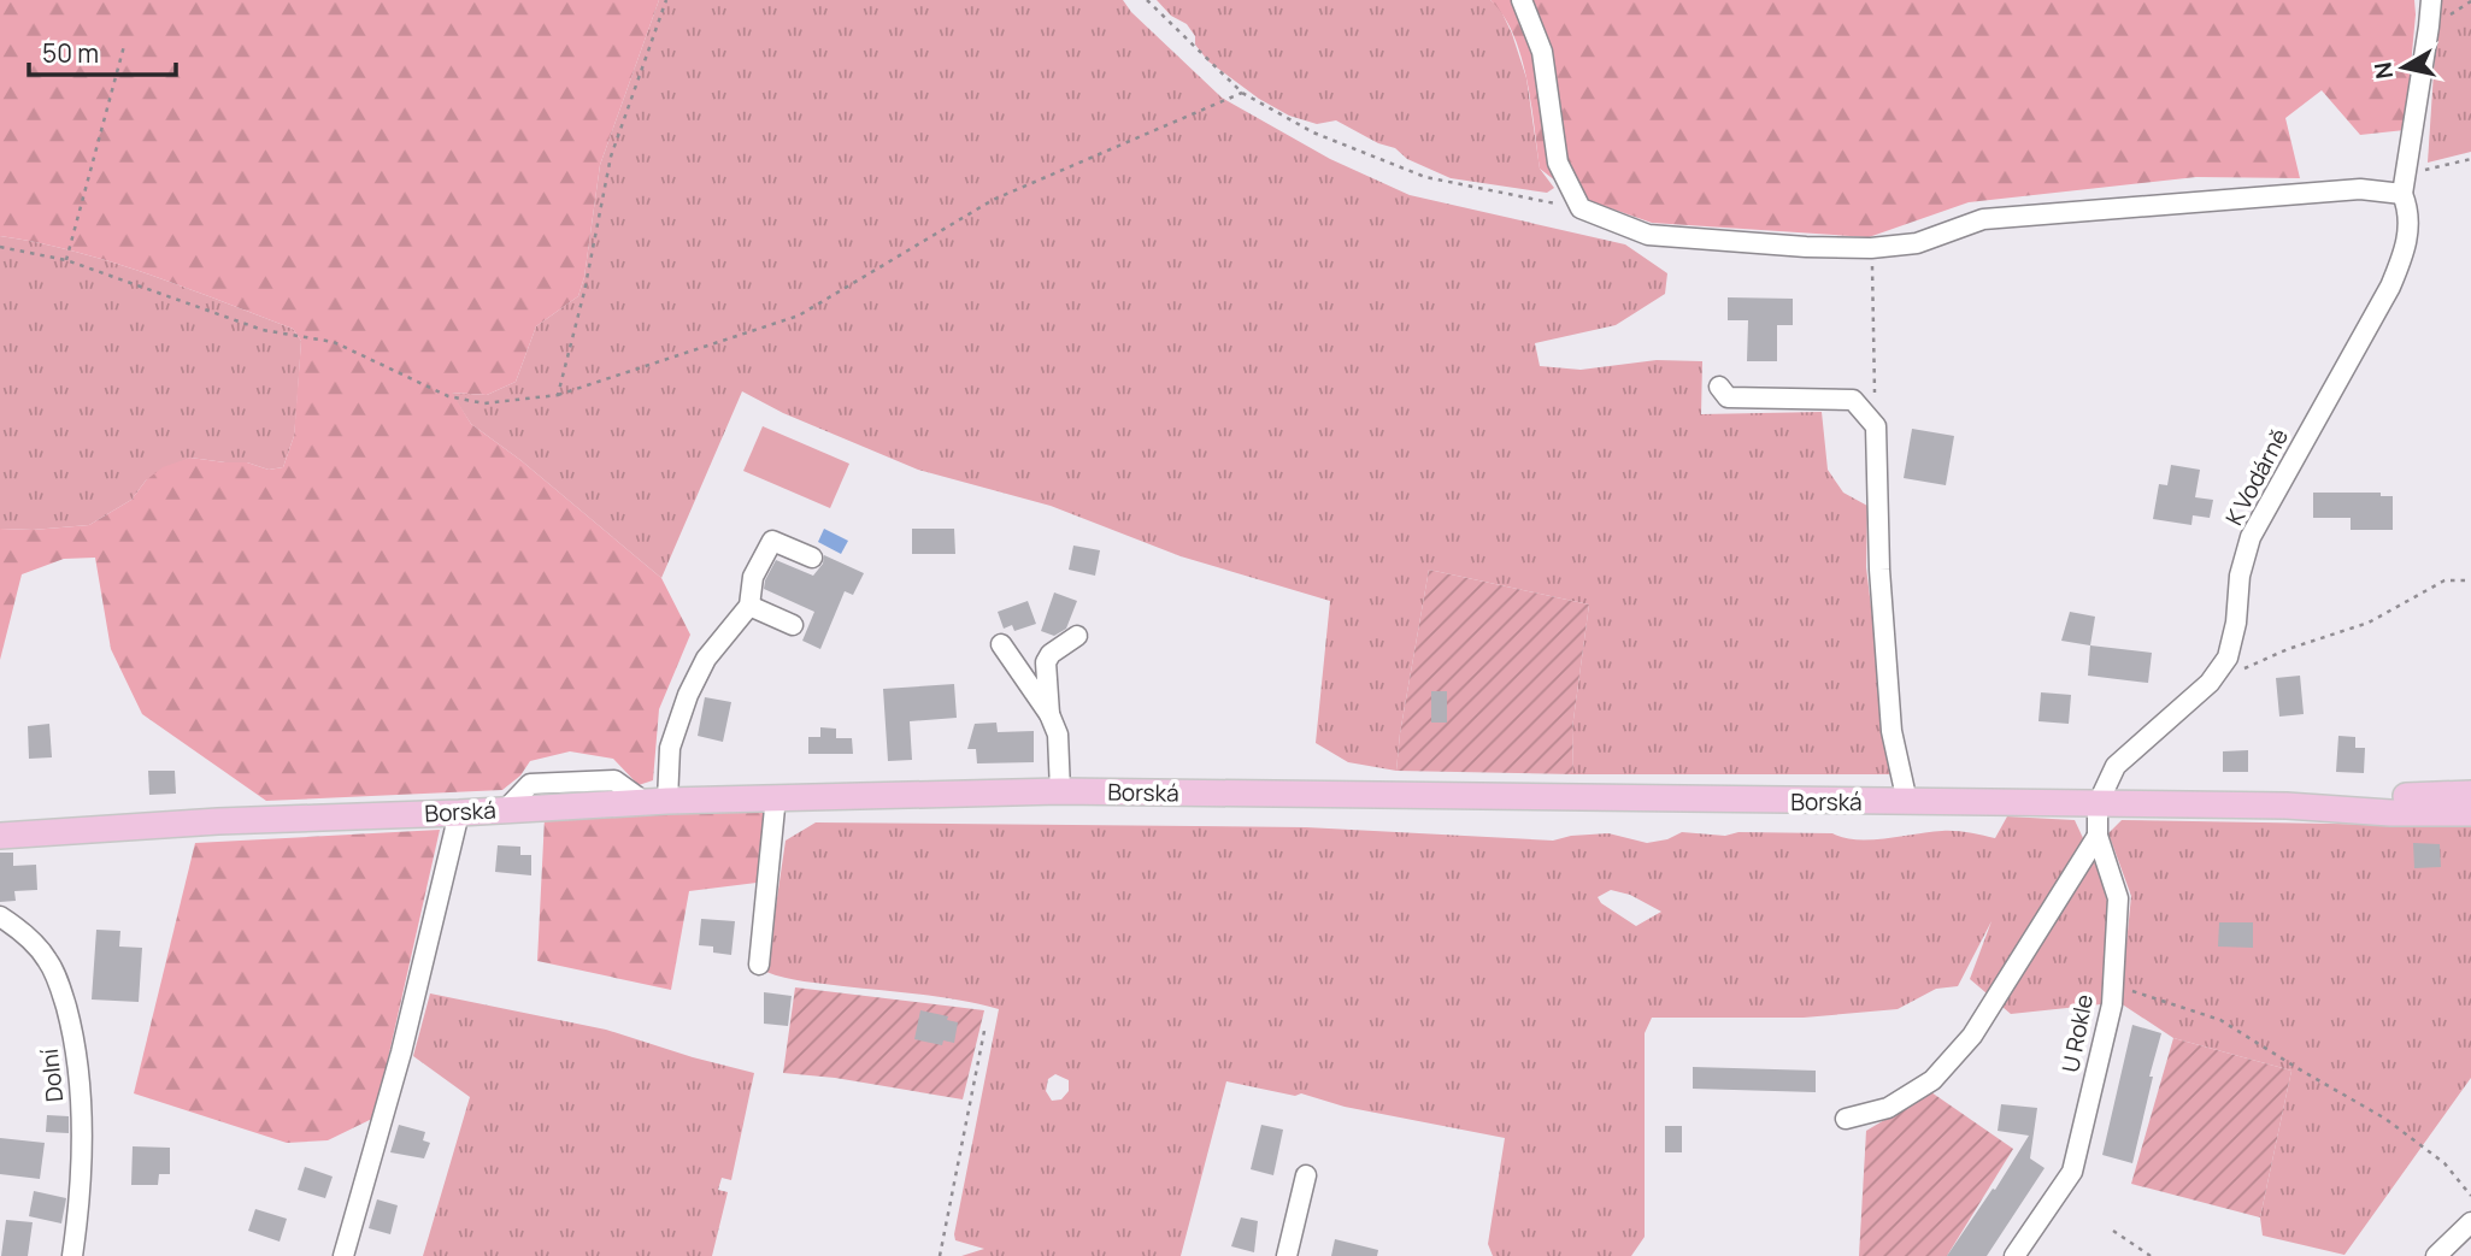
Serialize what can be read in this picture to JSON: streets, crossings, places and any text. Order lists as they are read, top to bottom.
{
  "streets": {
    "main road": ["Borská"],
    "street": ["K Vodárně", "U Rokle", "Dolní"]
  },
  "crossings": [
    ["K Vodárně", "Borská"],
    ["K Vodárně", "U Rokle"],
    ["Borská", "U Rokle"]
  ],
  "scale_bar": "50 m",
  "north": "left"
}
